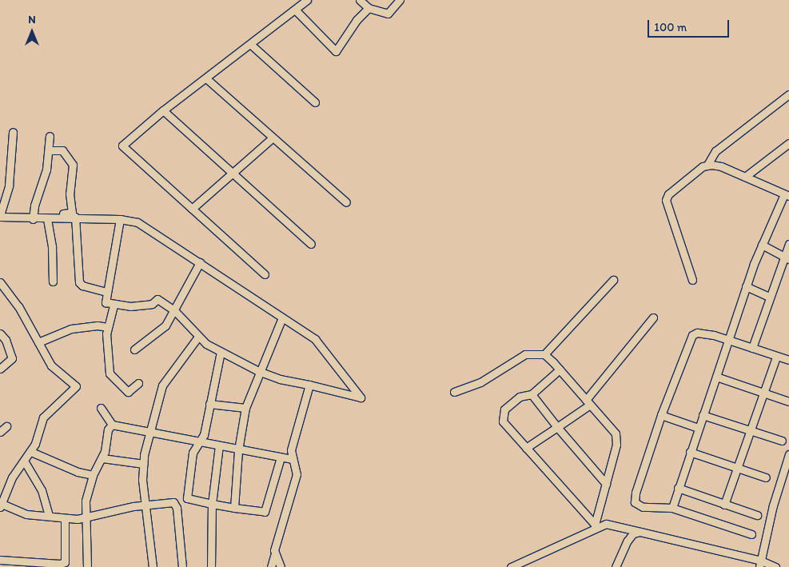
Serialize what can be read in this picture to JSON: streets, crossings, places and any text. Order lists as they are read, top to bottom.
{
  "scale_bar": "100 m",
  "north": "top"
}
